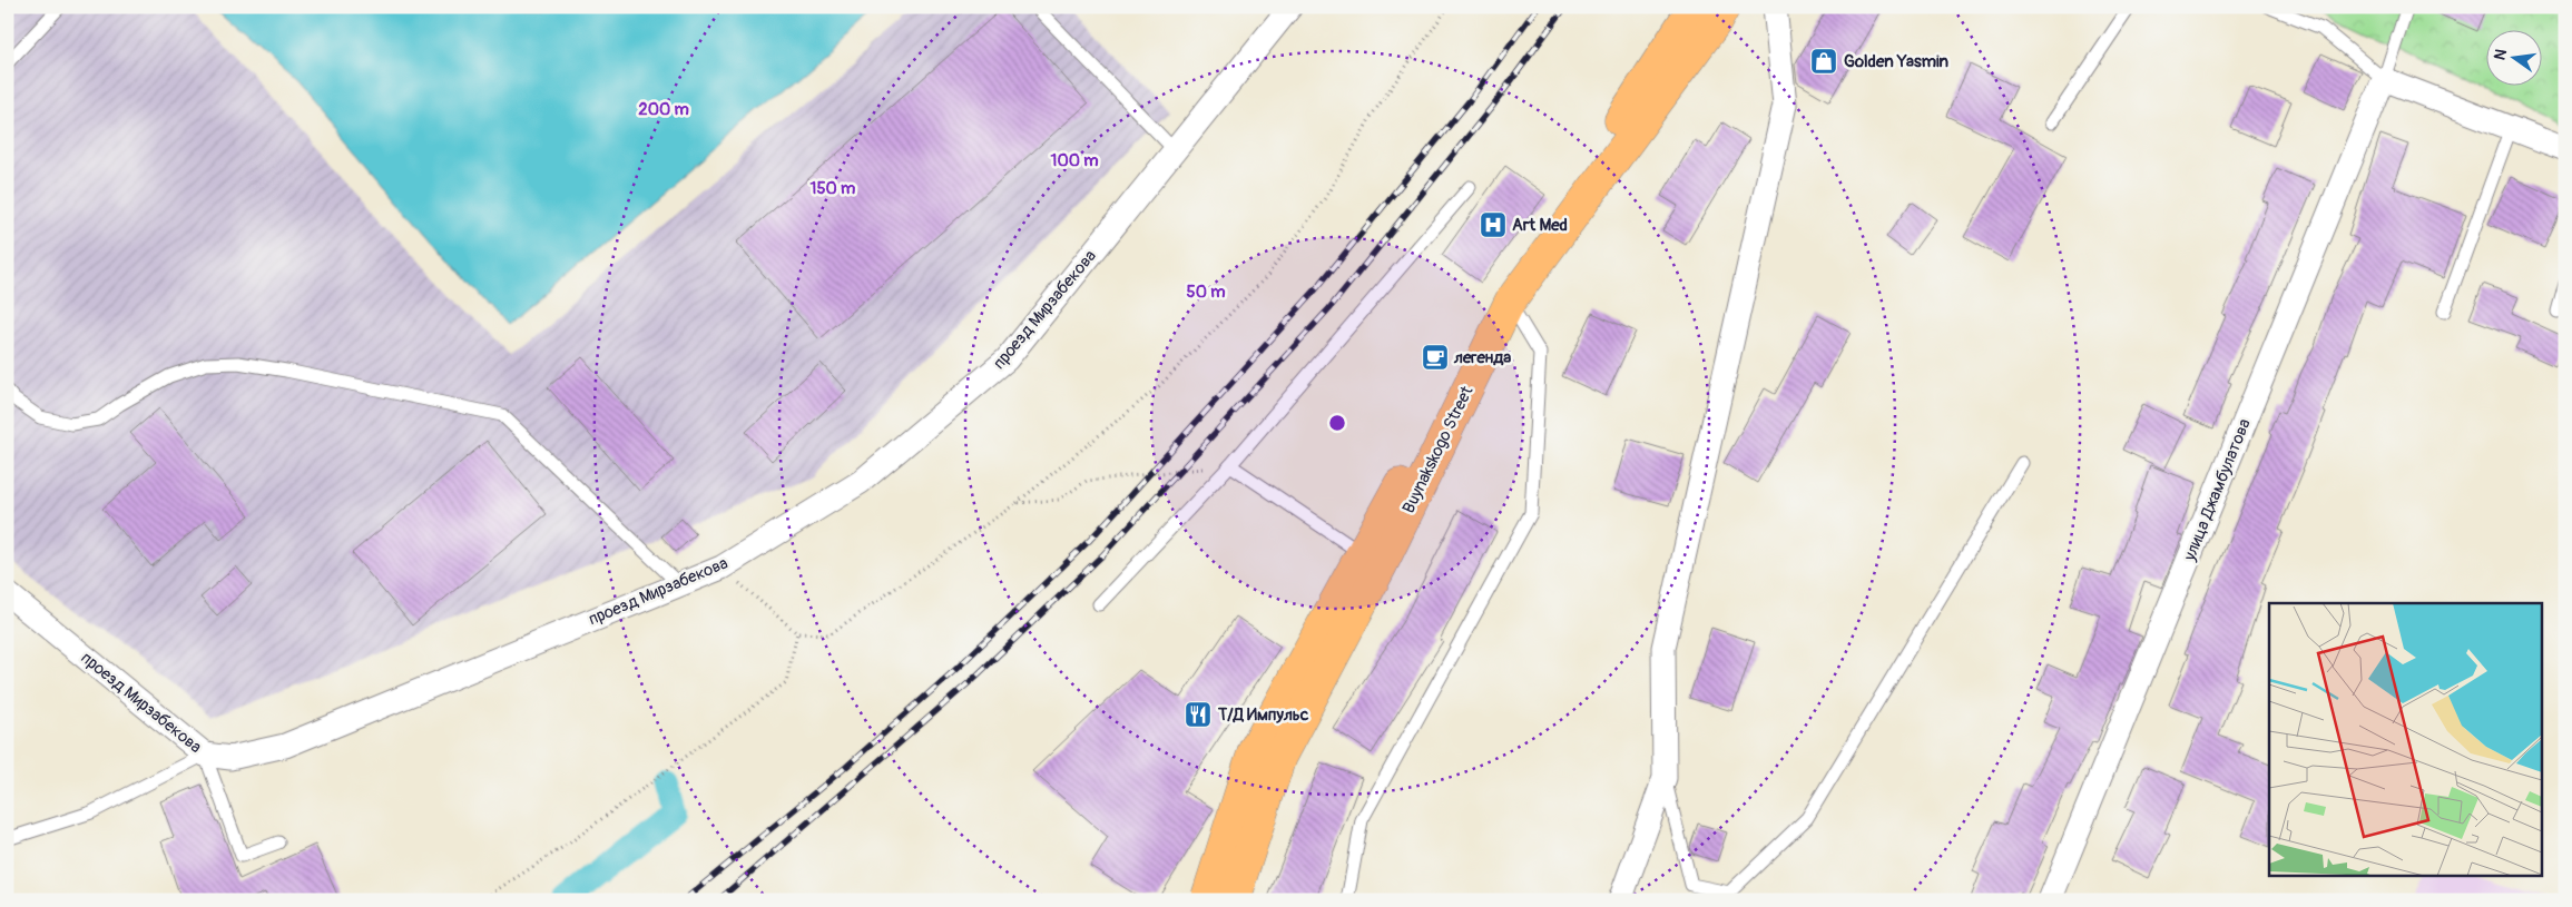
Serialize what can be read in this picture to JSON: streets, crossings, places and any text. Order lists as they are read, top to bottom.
{
  "streets": {
    "main road": ["Buynakskogo Street"],
    "street": ["проезд Мирзабекова", "улица Джамбулатова"]
  },
  "places": {
    "shop": ["Golden Yasmin"],
    "hospital": ["Art Med"],
    "cafe": ["легенда"],
    "restaurant": ["Т/Д Импульс"]
  },
  "north": "left",
  "rings": [
    "200 m",
    "100 m",
    "150 m",
    "50 m"
  ]
}
